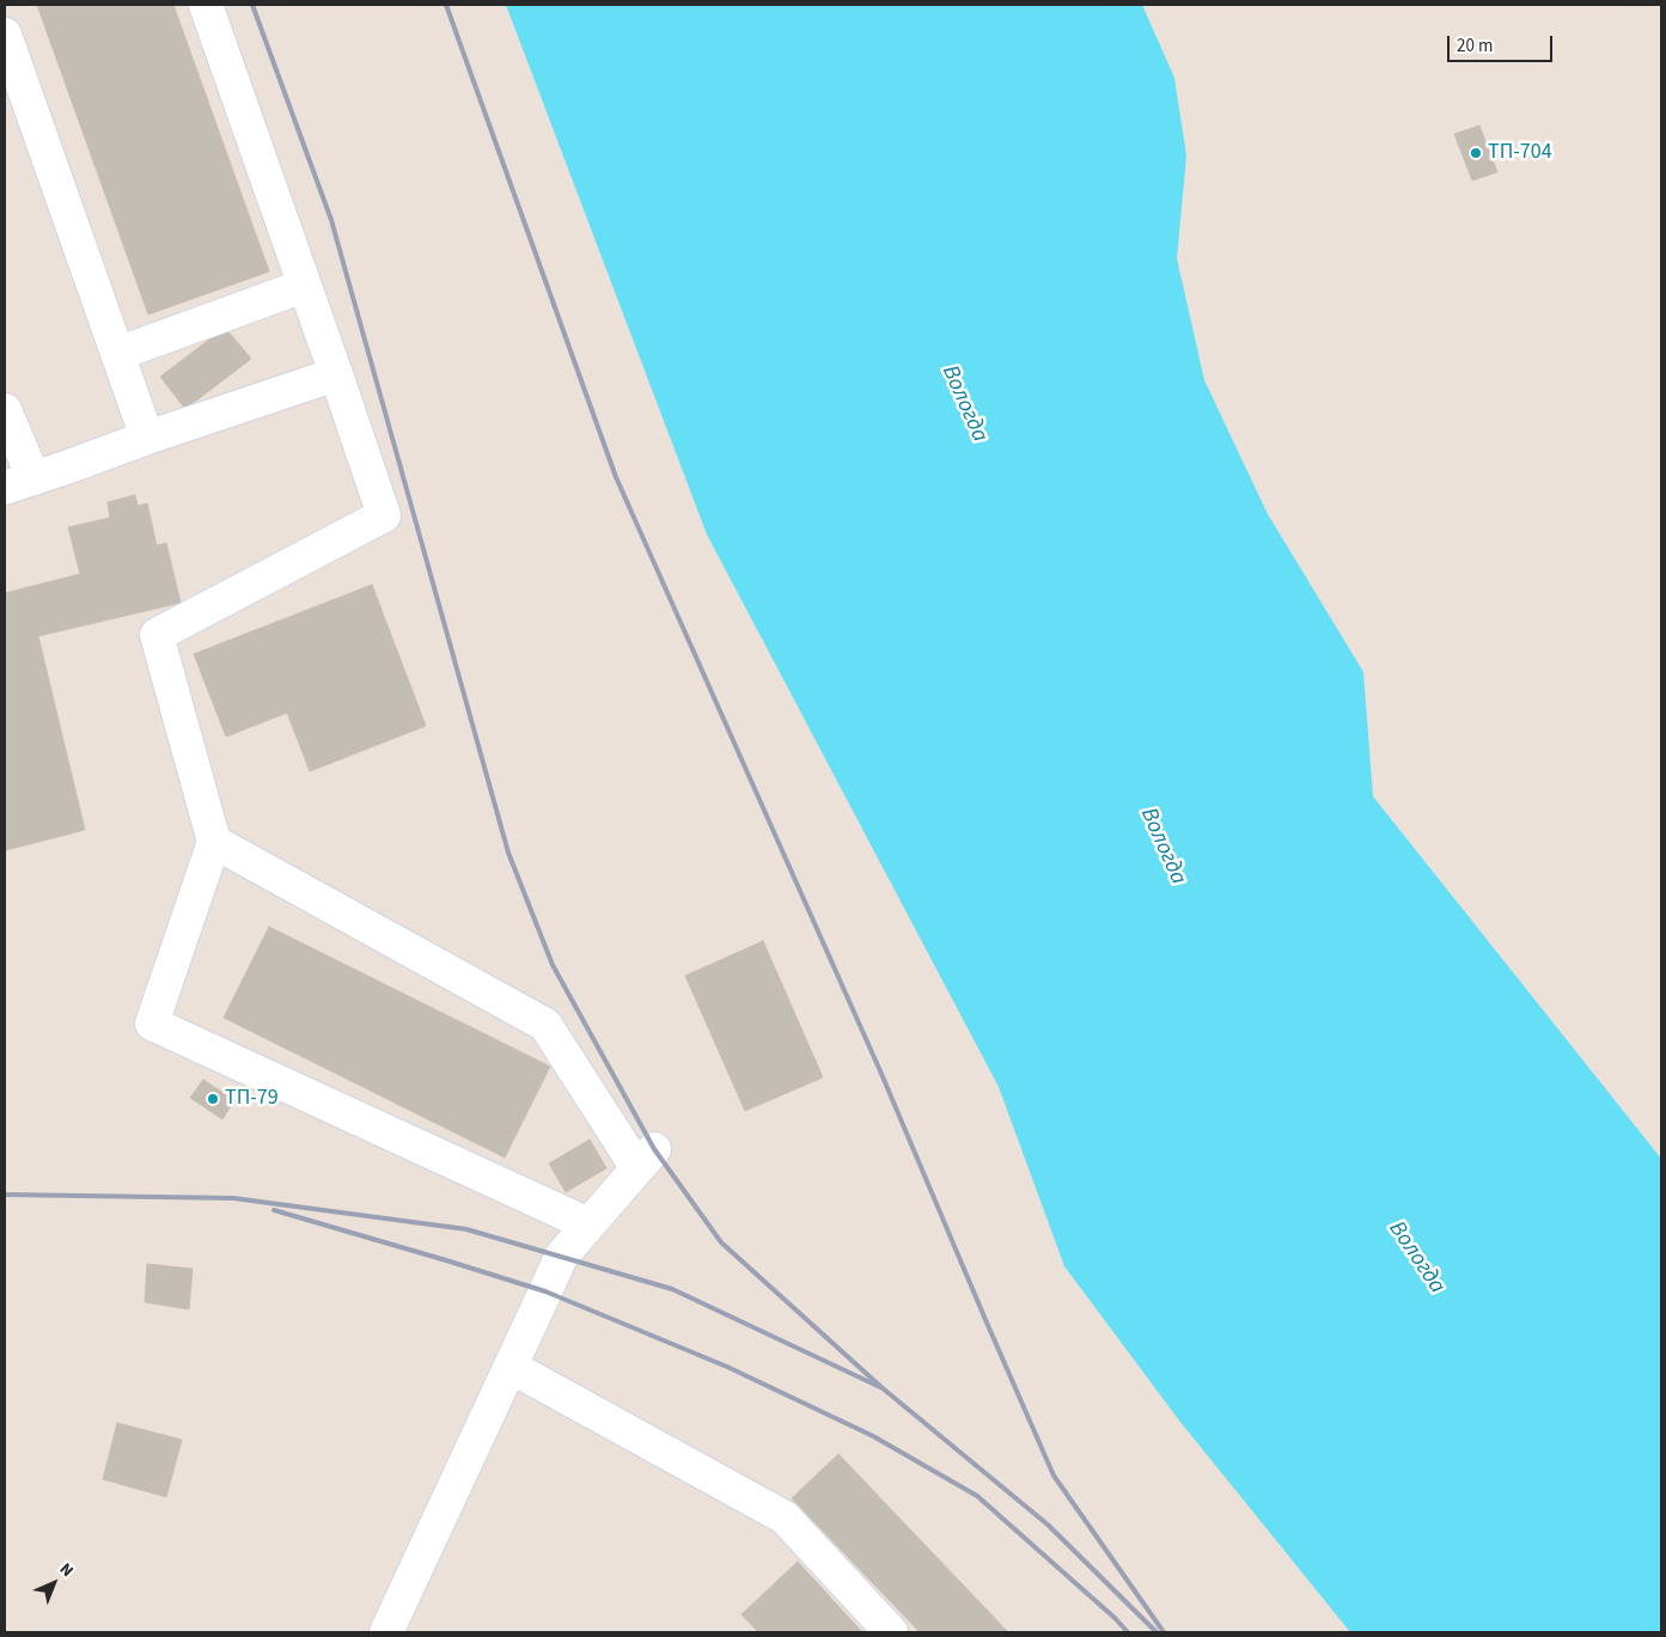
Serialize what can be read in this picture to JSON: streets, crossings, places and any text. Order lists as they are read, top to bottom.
{
  "water": ["Вологда"],
  "places": ["ТП-704", "ТП-79"],
  "scale_bar": "20 m",
  "north": "top right"
}
